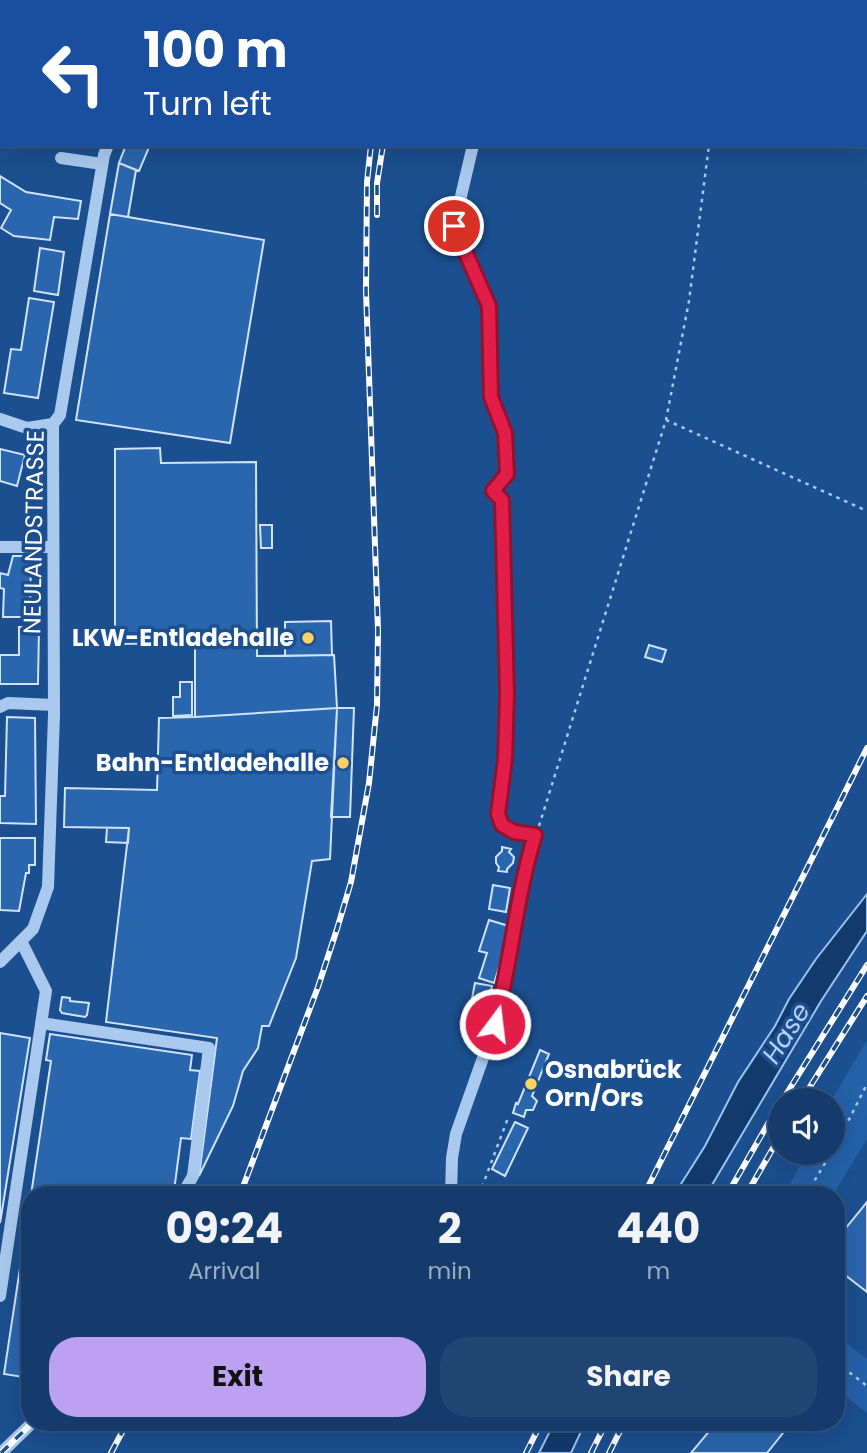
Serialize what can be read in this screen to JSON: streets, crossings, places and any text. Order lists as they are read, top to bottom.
{
  "streets": {
    "street": ["NEULANDSTRASSE"]
  },
  "water": ["Hase"],
  "places": ["LKW-Entladehalle", "Bahn-Entladehalle", "Osnabrück Orn/Ors"],
  "page": {
    "turn": ["100 m", "Turn left"],
    "eta": [
      "09:24",
      "Arrival",
      "2",
      "min",
      "440",
      "m"
    ],
    "buttons": ["Exit", "Share"]
  }
}
